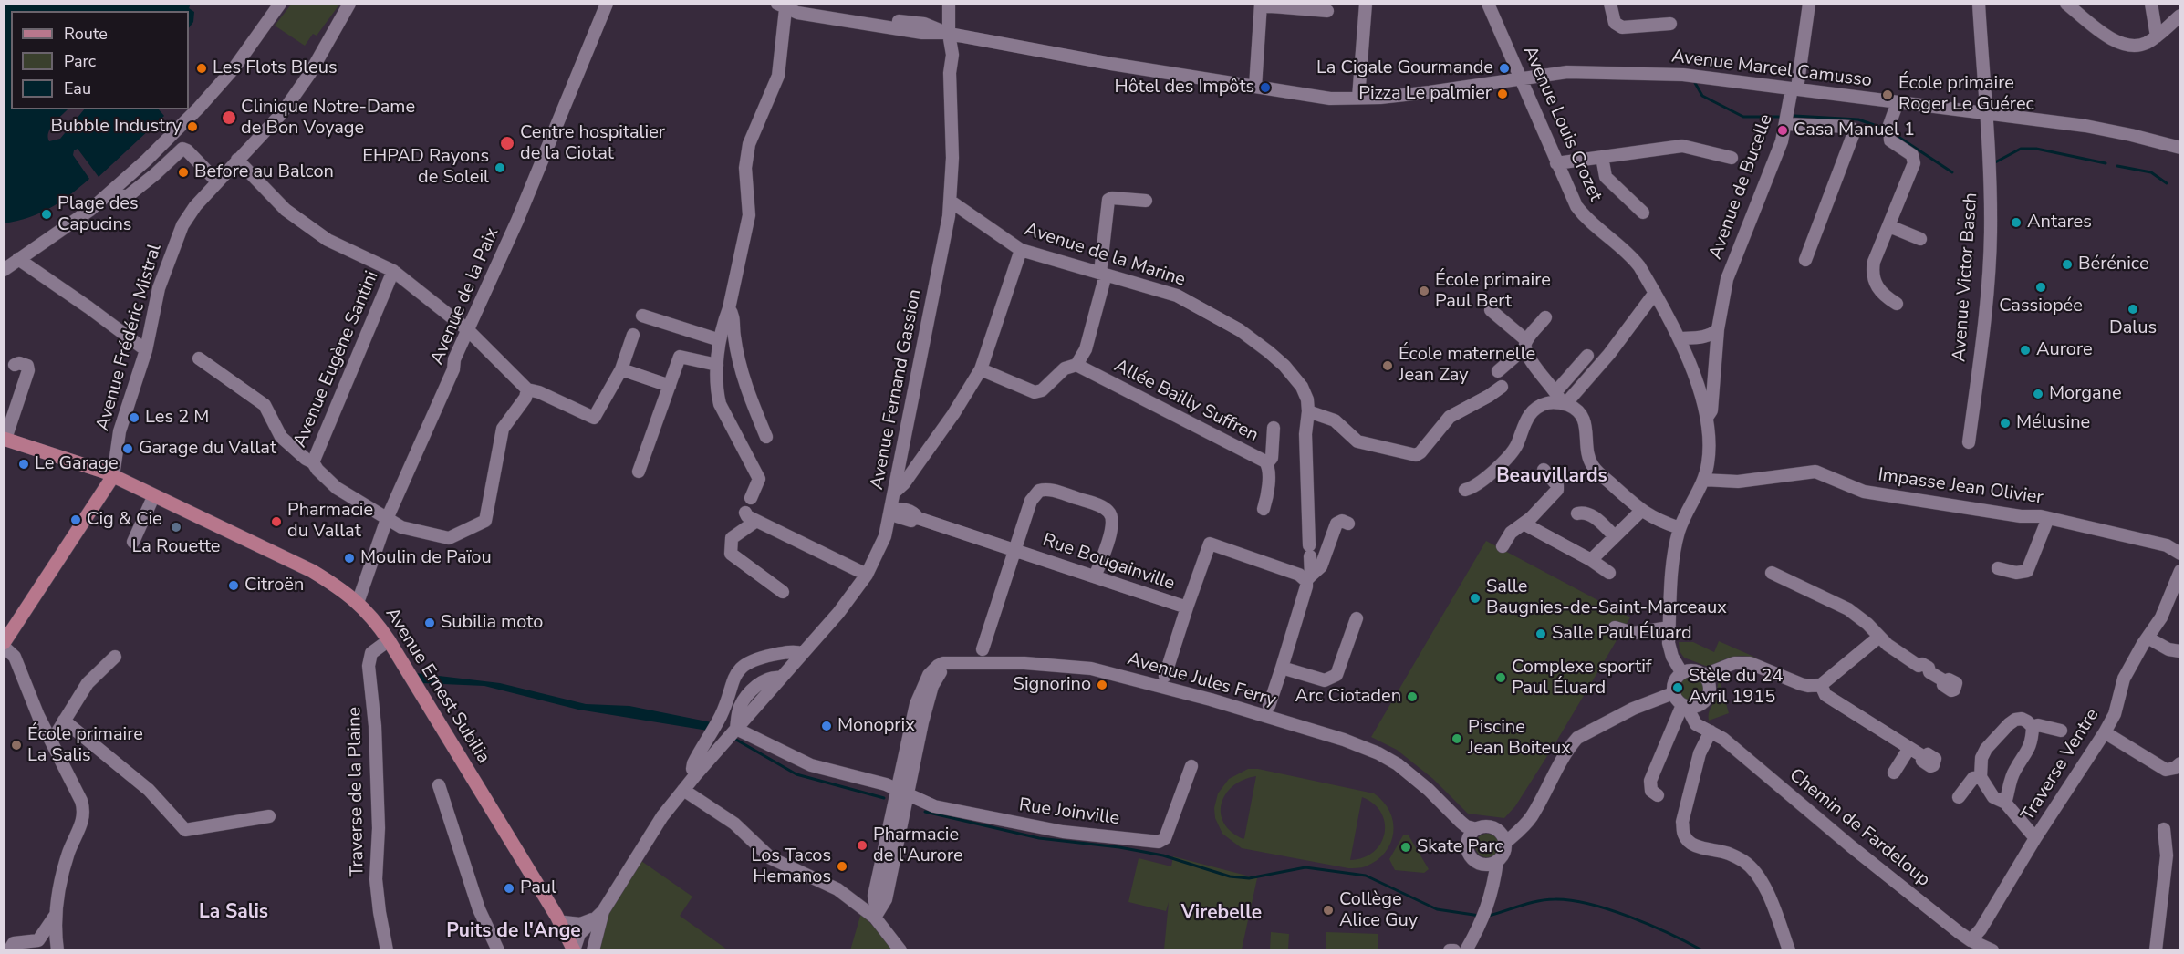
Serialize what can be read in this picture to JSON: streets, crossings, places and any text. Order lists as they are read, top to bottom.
{
  "streets": {
    "main road": ["Avenue Ernest Subilia"],
    "street": [
      "Avenue Marcel Camusso",
      "Avenue Louis Crozet",
      "Avenue de Bucelle",
      "Avenue de la Marine",
      "Avenue Victor Basch",
      "Avenue de la Paix",
      "Avenue Frédéric Mistral",
      "Avenue Eugène Santini",
      "Avenue Fernand Gassion",
      "Allée Bailly Suffren",
      "Impasse Jean Olivier",
      "Rue Bougainville",
      "Avenue Jules Ferry",
      "Traverse Ventre",
      "Traverse de la Plaine",
      "Rue Joinville",
      "Chemin de Fardeloup"
    ]
  },
  "crossings": [
    ["Avenue Marcel Camusso", "Avenue Louis Crozet"],
    ["Avenue Marcel Camusso", "Avenue de Bucelle"],
    ["Avenue Marcel Camusso", "Avenue Victor Basch"],
    ["Avenue Marcel Camusso", "Avenue Fernand Gassion"],
    ["Avenue Louis Crozet", "Avenue de Bucelle"],
    ["Avenue Louis Crozet", "Impasse Jean Olivier"],
    ["Avenue de la Marine", "Avenue Fernand Gassion"],
    ["Avenue de la Marine", "Rue Bougainville"],
    ["Avenue de la Paix", "Avenue Ernest Subilia"],
    ["Avenue Frédéric Mistral", "Avenue Ernest Subilia"],
    ["Avenue Fernand Gassion", "Rue Bougainville"],
    ["Avenue Fernand Gassion", "Avenue Ernest Subilia"],
    ["Avenue Fernand Gassion", "Rue Joinville"],
    ["Avenue Jules Ferry", "Rue Joinville"],
    ["Avenue Ernest Subilia", "Traverse de la Plaine"],
    ["Traverse Ventre", "Chemin de Fardeloup"]
  ],
  "districts": [
    "Beauvillards",
    "La Salis",
    "Virebelle",
    "Puits de l'Ange"
  ],
  "places": [
    "Les Flots Bleus",
    "La Cigale Gourmande",
    "Hôtel des Impôts",
    "Pizza Le palmier",
    "École primaire Roger Le Guérec",
    "Clinique Notre-Dame de Bon Voyage",
    "Bubble Industry",
    "Casa Manuel 1",
    "Centre hospitalier de la Ciotat",
    "EHPAD Rayons de Soleil",
    "Before au Balcon",
    "Plage des Capucins",
    "Antares",
    "Bérénice",
    "Cassiopée",
    "École primaire Paul Bert",
    "Dalus",
    "Aurore",
    "École maternelle Jean Zay",
    "Morgane",
    "Les 2 M",
    "Mélusine",
    "Garage du Vallat",
    "Le Garage",
    "Cig & Cie",
    "Pharmacie du Vallat",
    "La Rouette",
    "Moulin de Païou",
    "Citroën",
    "Salle Baugnies-de-Saint-Marceaux",
    "Subilia moto",
    "Salle Paul Éluard",
    "Complexe sportif Paul Éluard",
    "Signorino",
    "Stèle du 24 Avril 1915",
    "Arc Ciotaden",
    "Monoprix",
    "Piscine Jean Boiteux",
    "École primaire La Salis",
    "Pharmacie de l'Aurore",
    "Skate Parc",
    "Los Tacos Hemanos",
    "Paul",
    "Collège Alice Guy"
  ],
  "legend": ["Route", "Parc", "Eau"]
}
